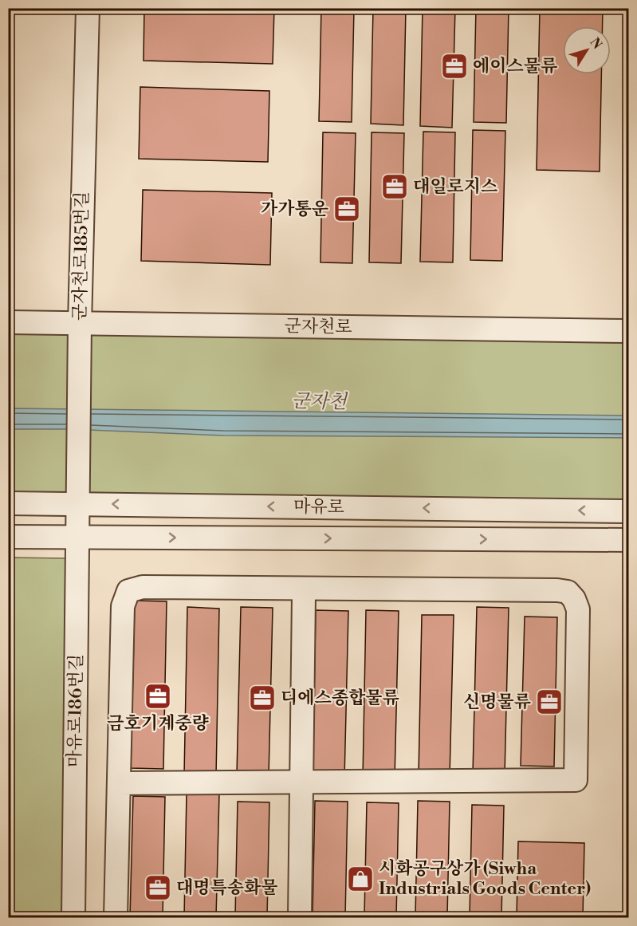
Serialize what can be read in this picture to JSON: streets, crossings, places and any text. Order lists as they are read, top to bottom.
{
  "streets": {
    "street": [
      "군자천로185번길",
      "군자천로",
      "마유로",
      "마유로186번길"
    ]
  },
  "crossings": [
    ["군자천로185번길", "군자천로"],
    ["군자천로185번길", "마유로"],
    ["군자천로185번길", "마유로186번길"],
    ["마유로", "마유로186번길"]
  ],
  "water": ["군자천"],
  "places": {
    "office": [
      "에이스물류",
      "대일로지스",
      "가가통운",
      "금호기계중량",
      "디에스종합물류",
      "신명물류",
      "대명특송화물"
    ],
    "shop": ["시화공구상가 (Siwha Industrials Goods Center)"]
  },
  "north": "top right"
}
